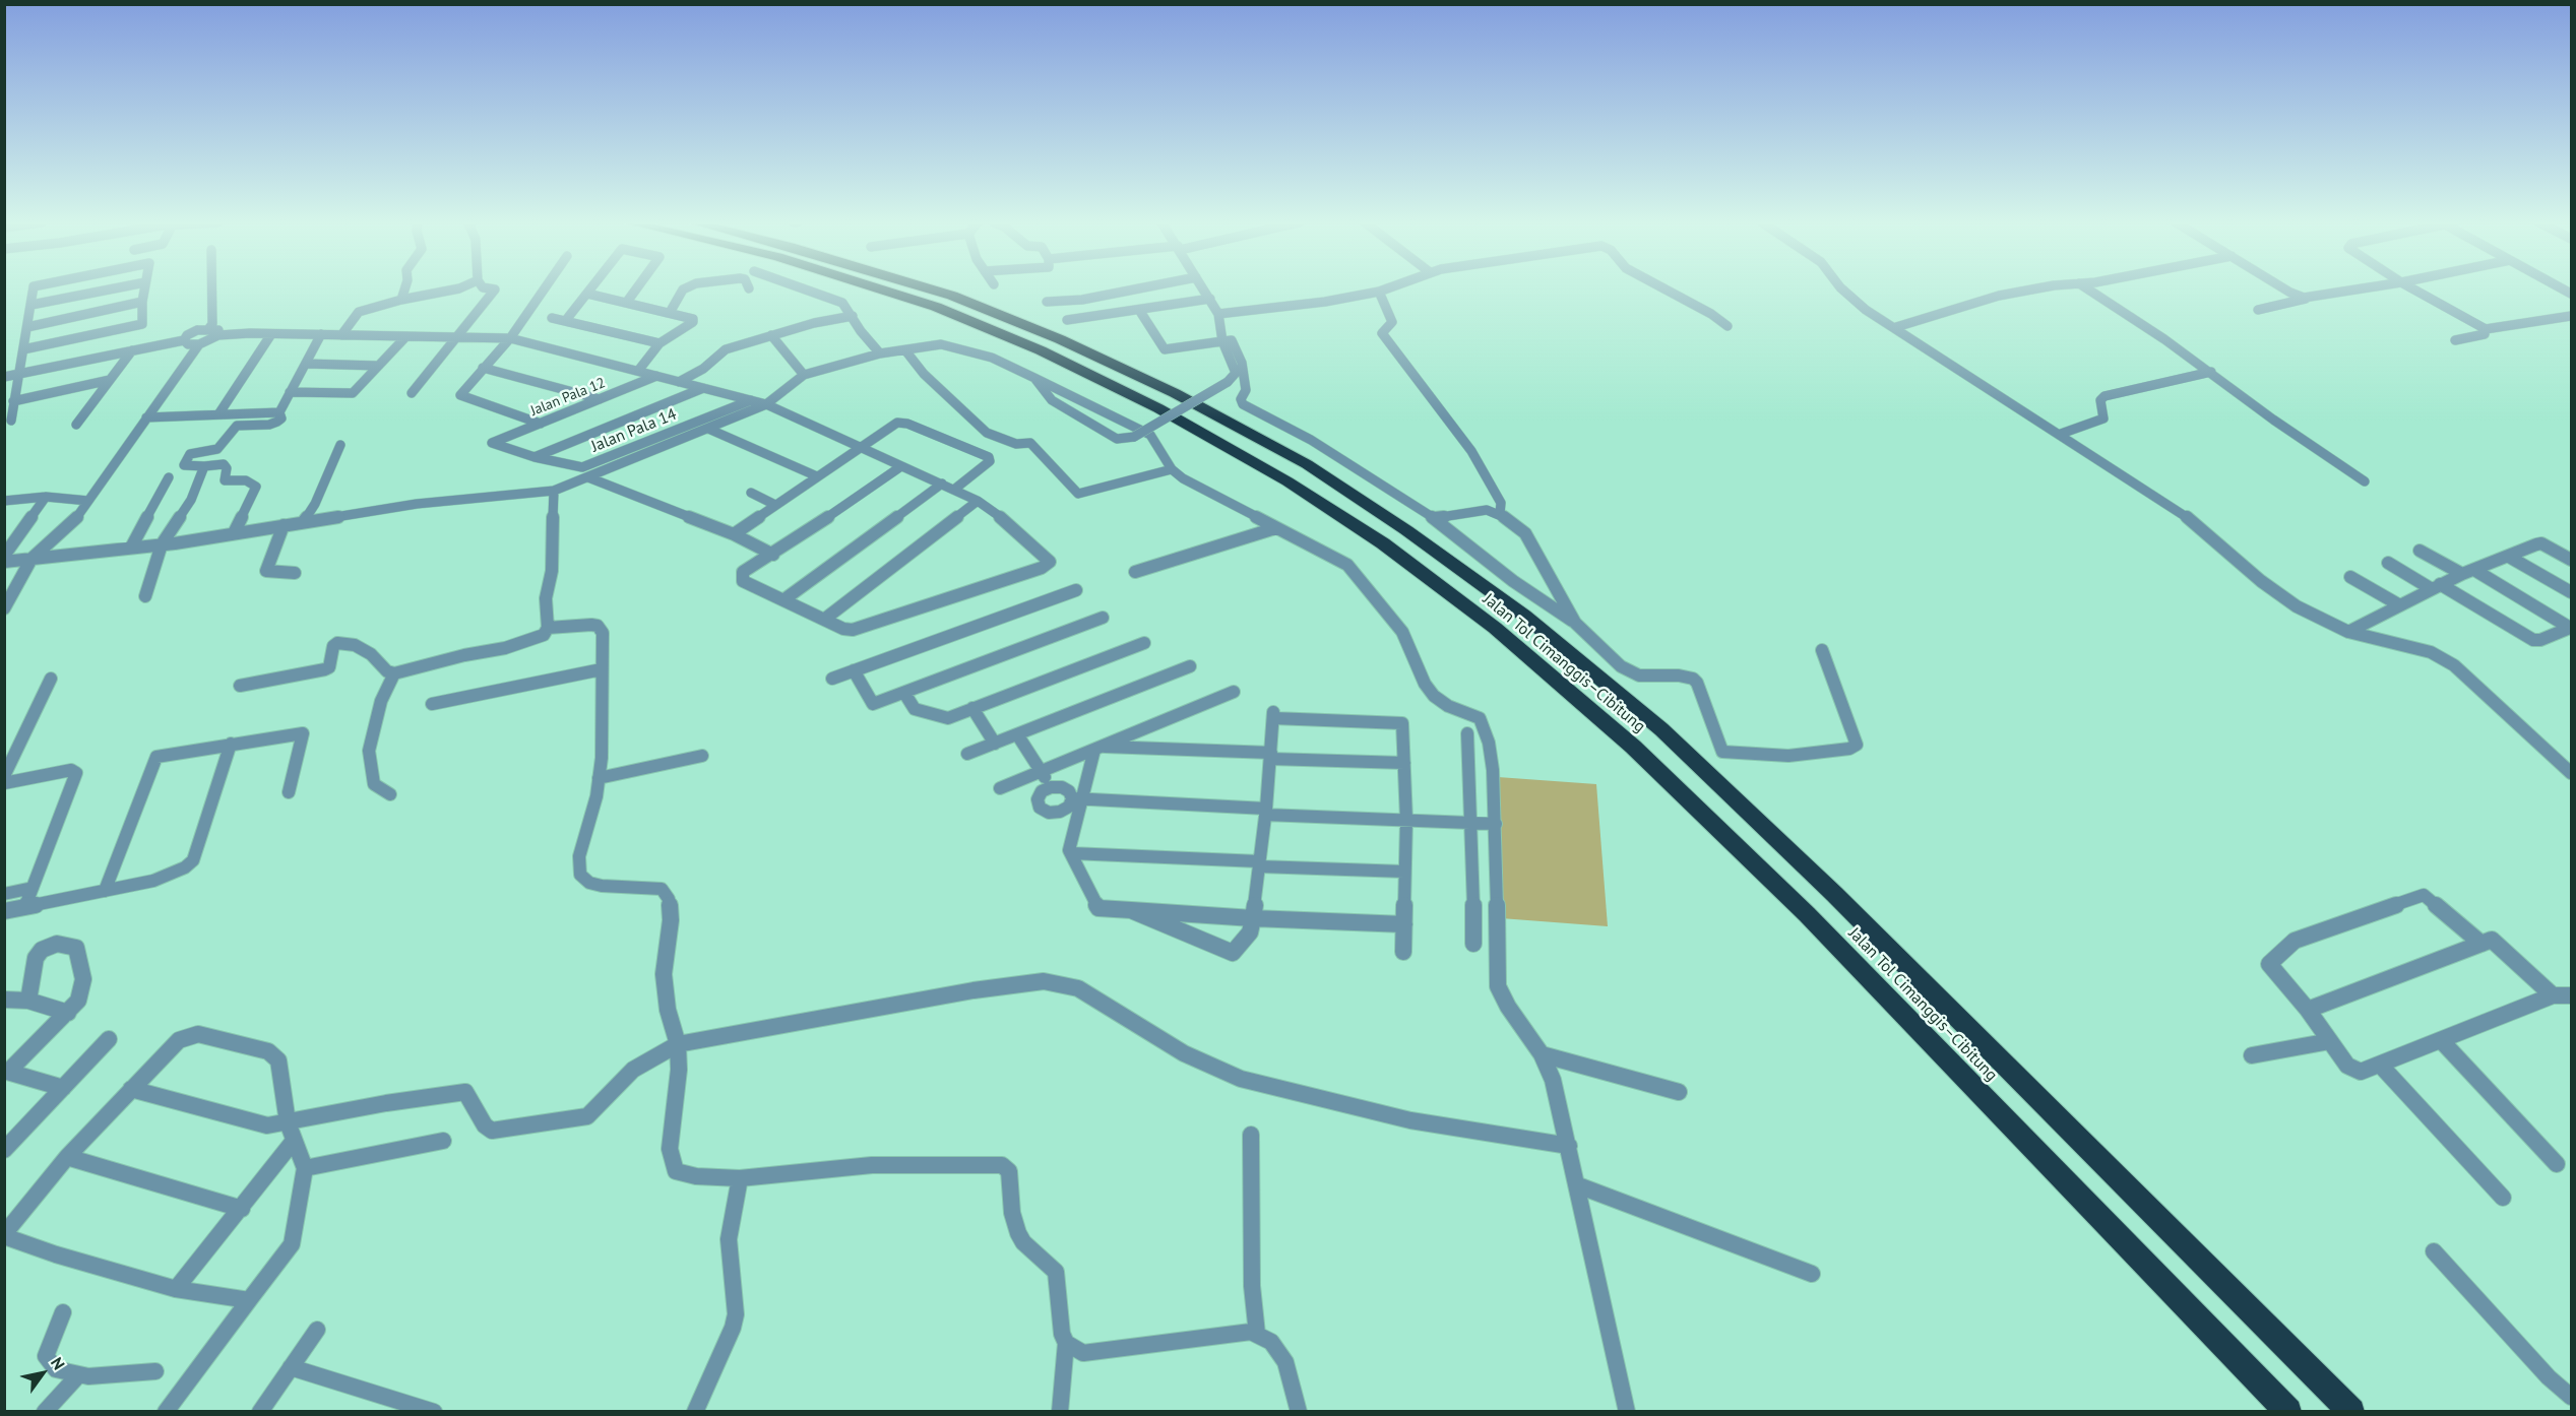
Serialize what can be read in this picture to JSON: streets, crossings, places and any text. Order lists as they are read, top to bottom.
{
  "streets": {
    "highway": ["Jalan Tol Cimanggis–Cibitung"],
    "street": ["Jalan Pala 12", "Jalan Pala 14"]
  },
  "crossings": [
    ["Jalan Pala 12", "Jalan Pala 14"]
  ],
  "north": "top right"
}
